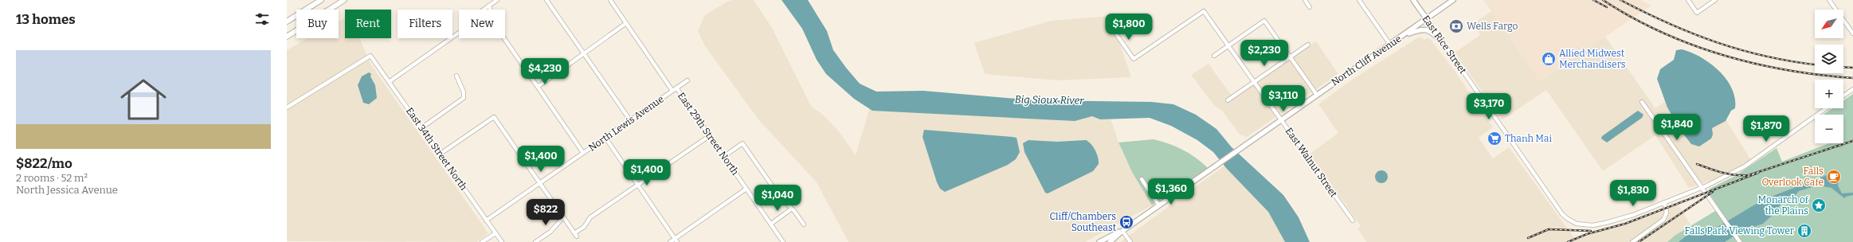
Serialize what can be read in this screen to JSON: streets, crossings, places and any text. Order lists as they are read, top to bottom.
{
  "streets": {
    "main road": ["East Rice Street", "North Cliff Avenue"],
    "street": [
      "North Lewis Avenue",
      "East 29th Street North",
      "East 34th Street North",
      "East Walnut Street"
    ]
  },
  "crossings": [
    ["East Rice Street", "North Cliff Avenue"],
    ["North Cliff Avenue", "East Walnut Street"],
    ["North Lewis Avenue", "East 29th Street North"],
    ["North Lewis Avenue", "East 34th Street North"]
  ],
  "water": ["Big Sioux River"],
  "places": {
    "bank": ["Wells Fargo"],
    "shop": ["Allied Midwest Merchandisers"],
    "supermarket": ["Thanh Mai"],
    "cafe": ["Falls Overlook Cafe"],
    "place": ["Monarch of the Plains"],
    "bus stop": ["Cliff/Chambers Southeast"],
    "building": ["Falls Park Viewing Tower"]
  },
  "north": "bottom left",
  "page": {
    "heading": "13 homes",
    "map_buttons": ["+", "−"],
    "chip": [
      "Buy",
      "Rent",
      "Filters",
      "New"
    ],
    "price": [
      "$1,800",
      "$2,230",
      "$4,230",
      "$3,110",
      "$3,170",
      "$1,840",
      "$1,870",
      "$1,400",
      "$1,400",
      "$1,360",
      "$1,830",
      "$1,040",
      "$822"
    ],
    "list": [
      {
        "name": "$822/mo",
        "note": "2 rooms · 52 m² · North Jessica Avenue"
      }
    ]
  }
}
